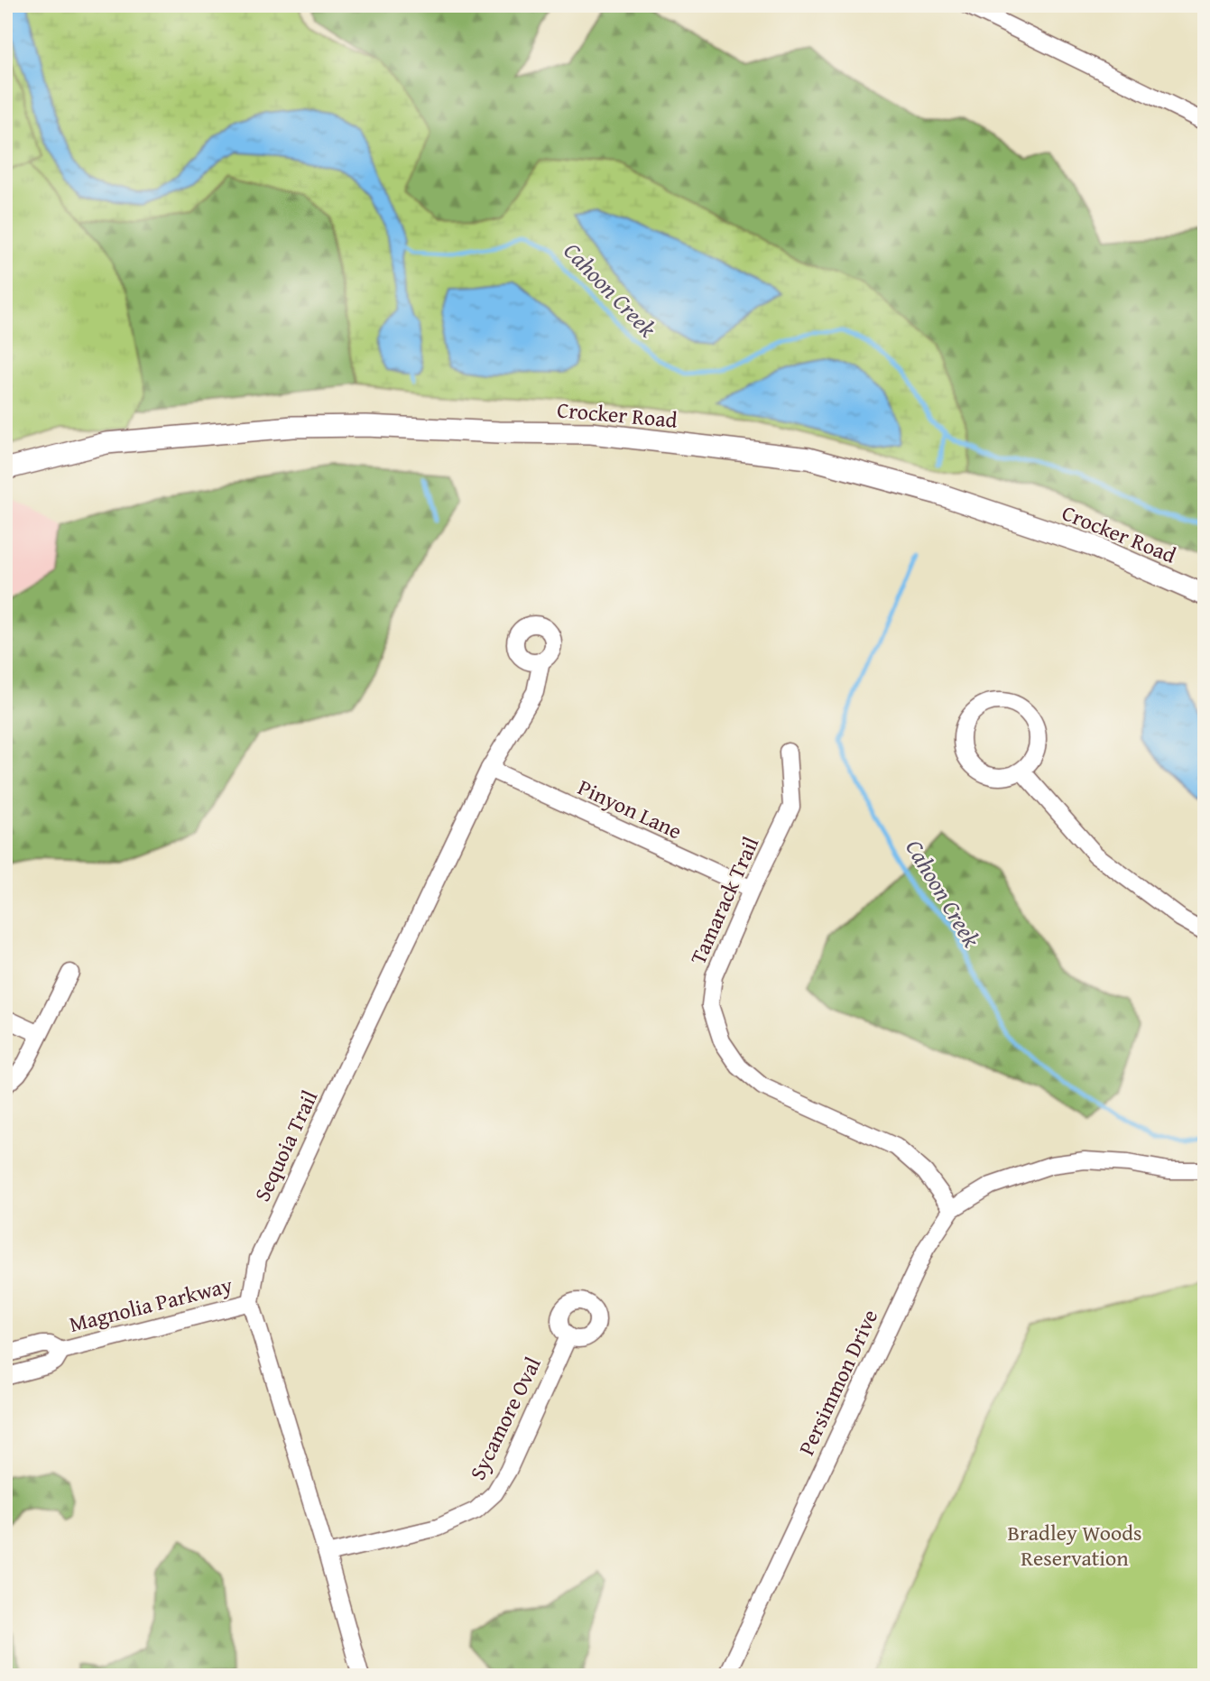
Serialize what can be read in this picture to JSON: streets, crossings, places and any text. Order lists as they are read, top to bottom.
{
  "streets": {
    "main road": ["Crocker Road"],
    "street": [
      "Pinyon Lane",
      "Tamarack Trail",
      "Sequoia Trail",
      "Magnolia Parkway",
      "Persimmon Drive",
      "Sycamore Oval"
    ]
  },
  "crossings": [
    ["Pinyon Lane", "Tamarack Trail"],
    ["Pinyon Lane", "Sequoia Trail"],
    ["Tamarack Trail", "Persimmon Drive"],
    ["Sequoia Trail", "Magnolia Parkway"],
    ["Sequoia Trail", "Sycamore Oval"]
  ],
  "water": ["Cahoon Creek"],
  "parks": ["Bradley Woods Reservation"]
}
